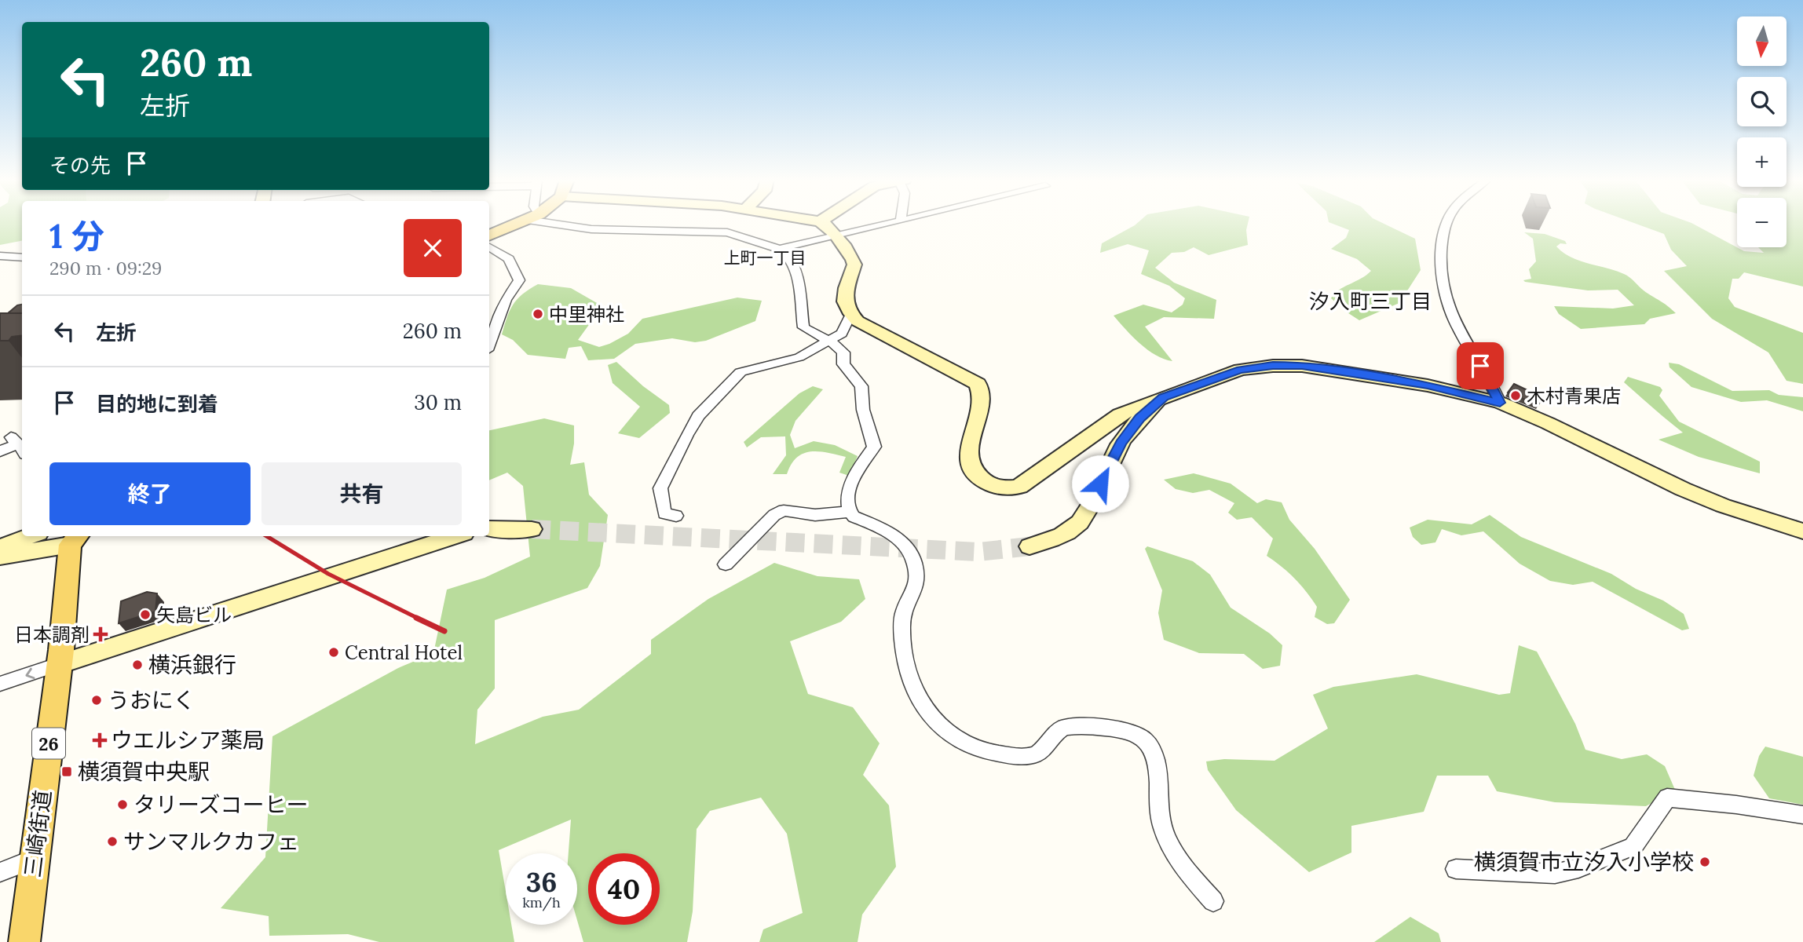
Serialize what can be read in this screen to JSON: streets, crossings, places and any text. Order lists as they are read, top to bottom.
{
  "streets": {
    "main road": ["26", "三崎街道"]
  },
  "districts": ["上町一丁目", "汐入町三丁目"],
  "places": {
    "other": [
      "中里神社",
      "木村青果店",
      "矢島ビル",
      "Central Hotel",
      "横浜銀行",
      "うおにく",
      "タリーズコーヒー",
      "サンマルクカフェ",
      "横須賀市立汐入小学校"
    ],
    "health": ["日本調剤", "ウエルシア薬局"],
    "transit": ["横須賀中央駅"]
  },
  "north": "bottom",
  "page": {
    "map_buttons": ["+", "−"],
    "turn": ["260 m", "左折"],
    "then": "その先",
    "heading": ["1 分", "290 m · 09:29"],
    "list": [
      {
        "name": "左折",
        "value": "260 m"
      },
      {
        "name": "目的地に到着",
        "value": "30 m"
      }
    ],
    "buttons": ["終了", "共有"],
    "speed": "36 km/h",
    "limit": "40"
  }
}
